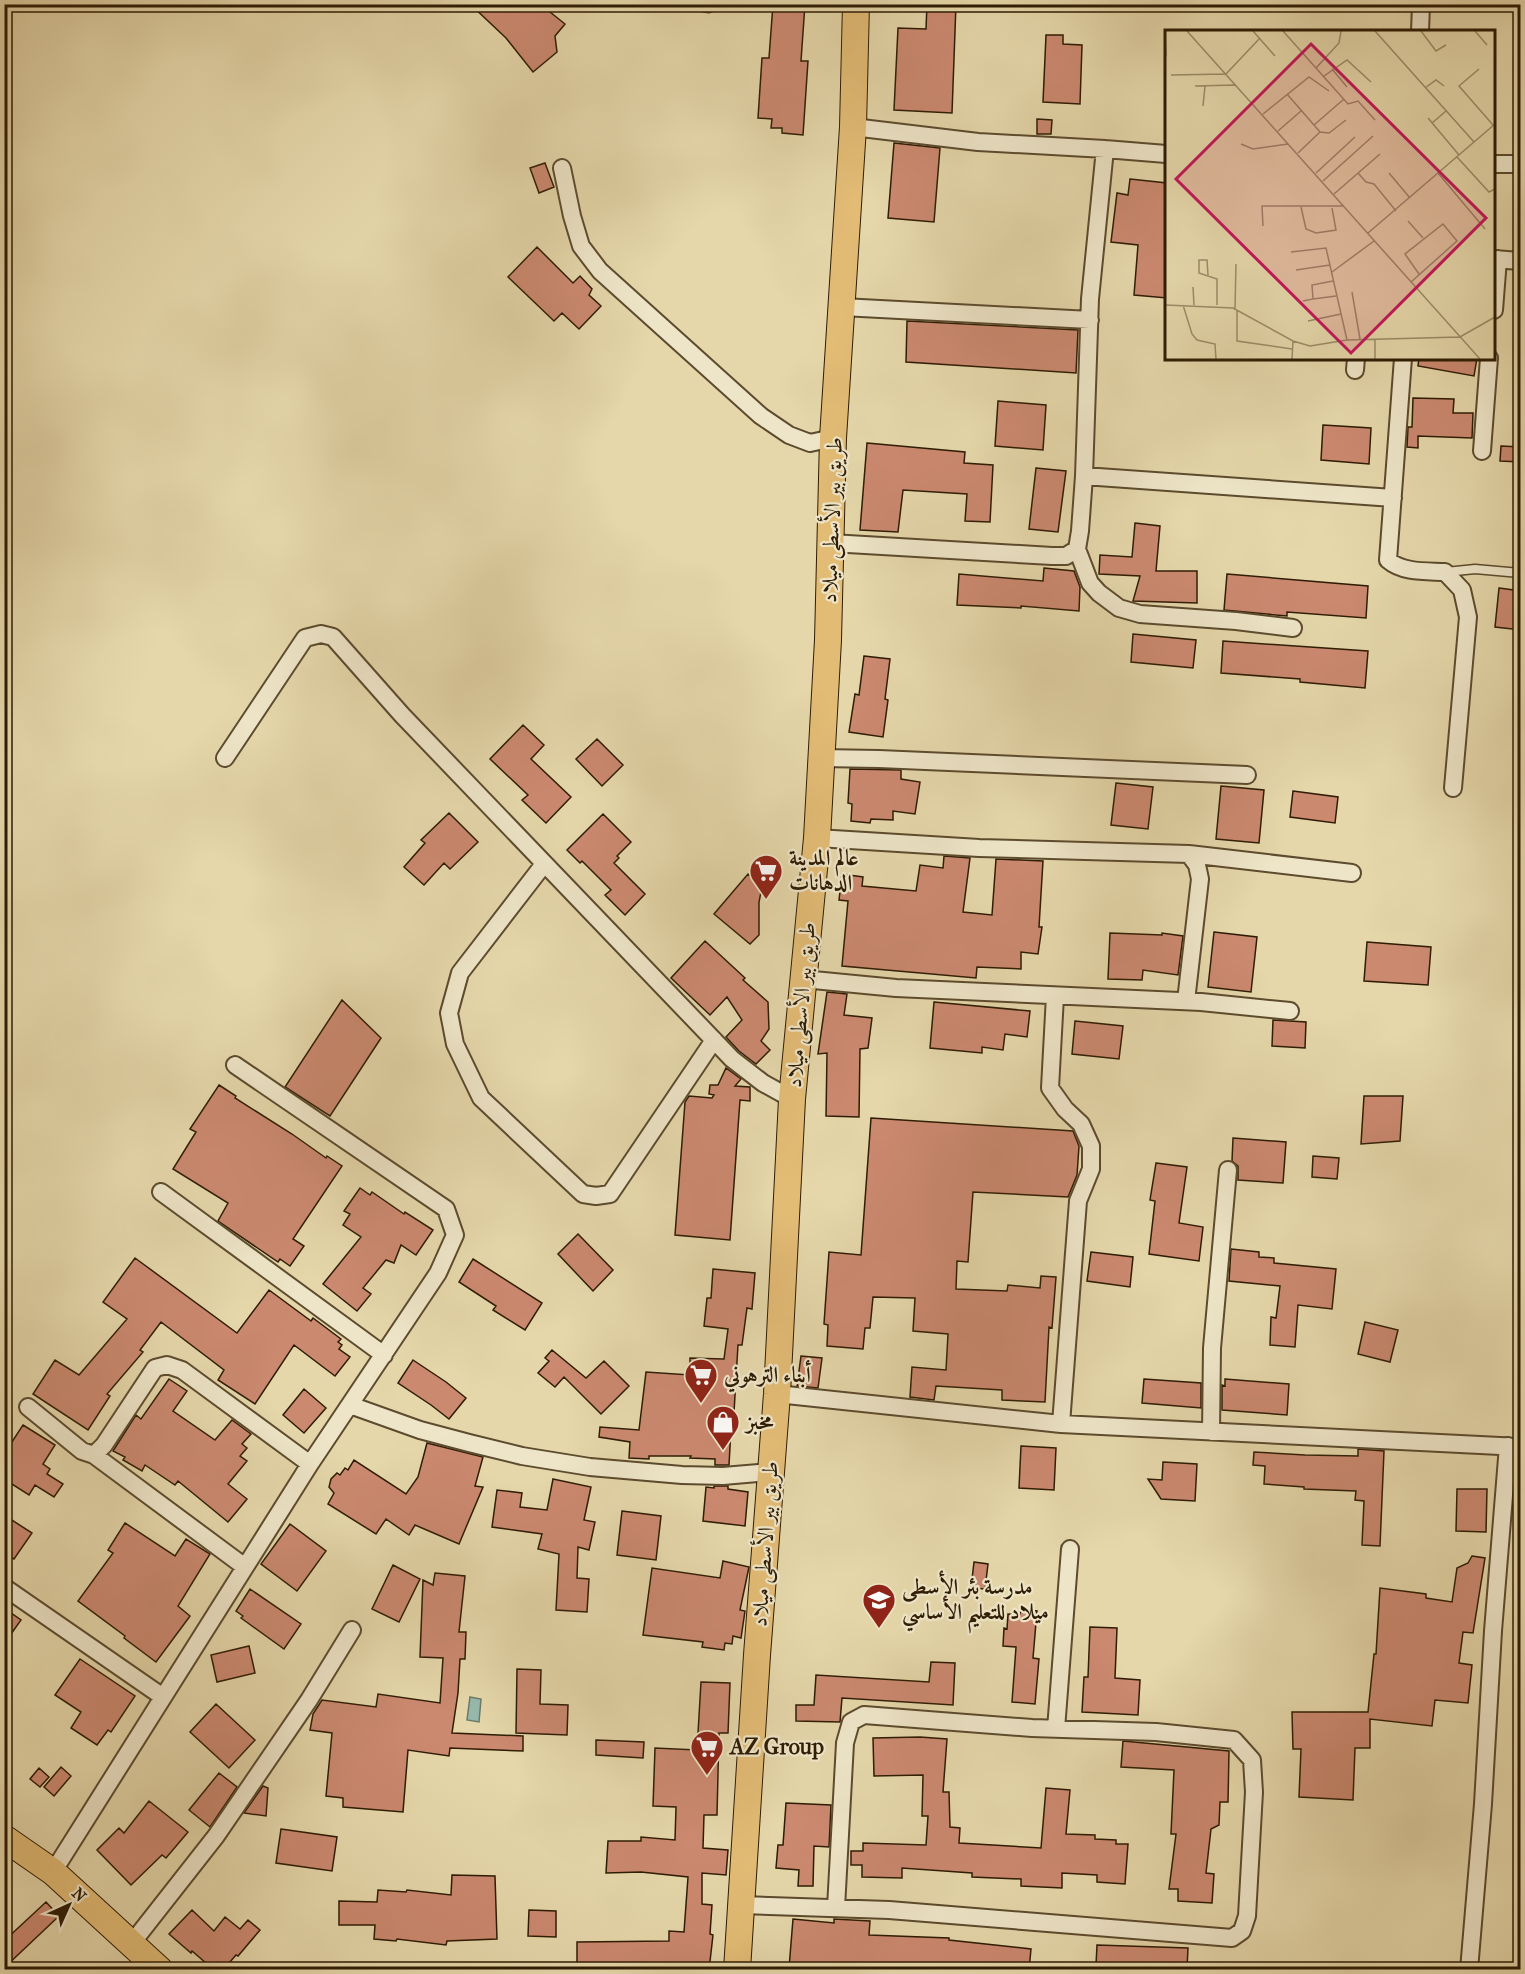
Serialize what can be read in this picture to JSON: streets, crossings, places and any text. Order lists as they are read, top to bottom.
{
  "streets": {
    "main road": ["طريق بير الأسطى ميلاد"]
  },
  "places": {
    "supermarket": ["عالم المدينة الدهانات", "أبناء الترهوني", "AZ Group"],
    "shop": ["مخبز"],
    "school or university": ["مدرسة بئر الأسطى ميلاد للتعليم الأساسي"]
  },
  "north": "top right"
}
